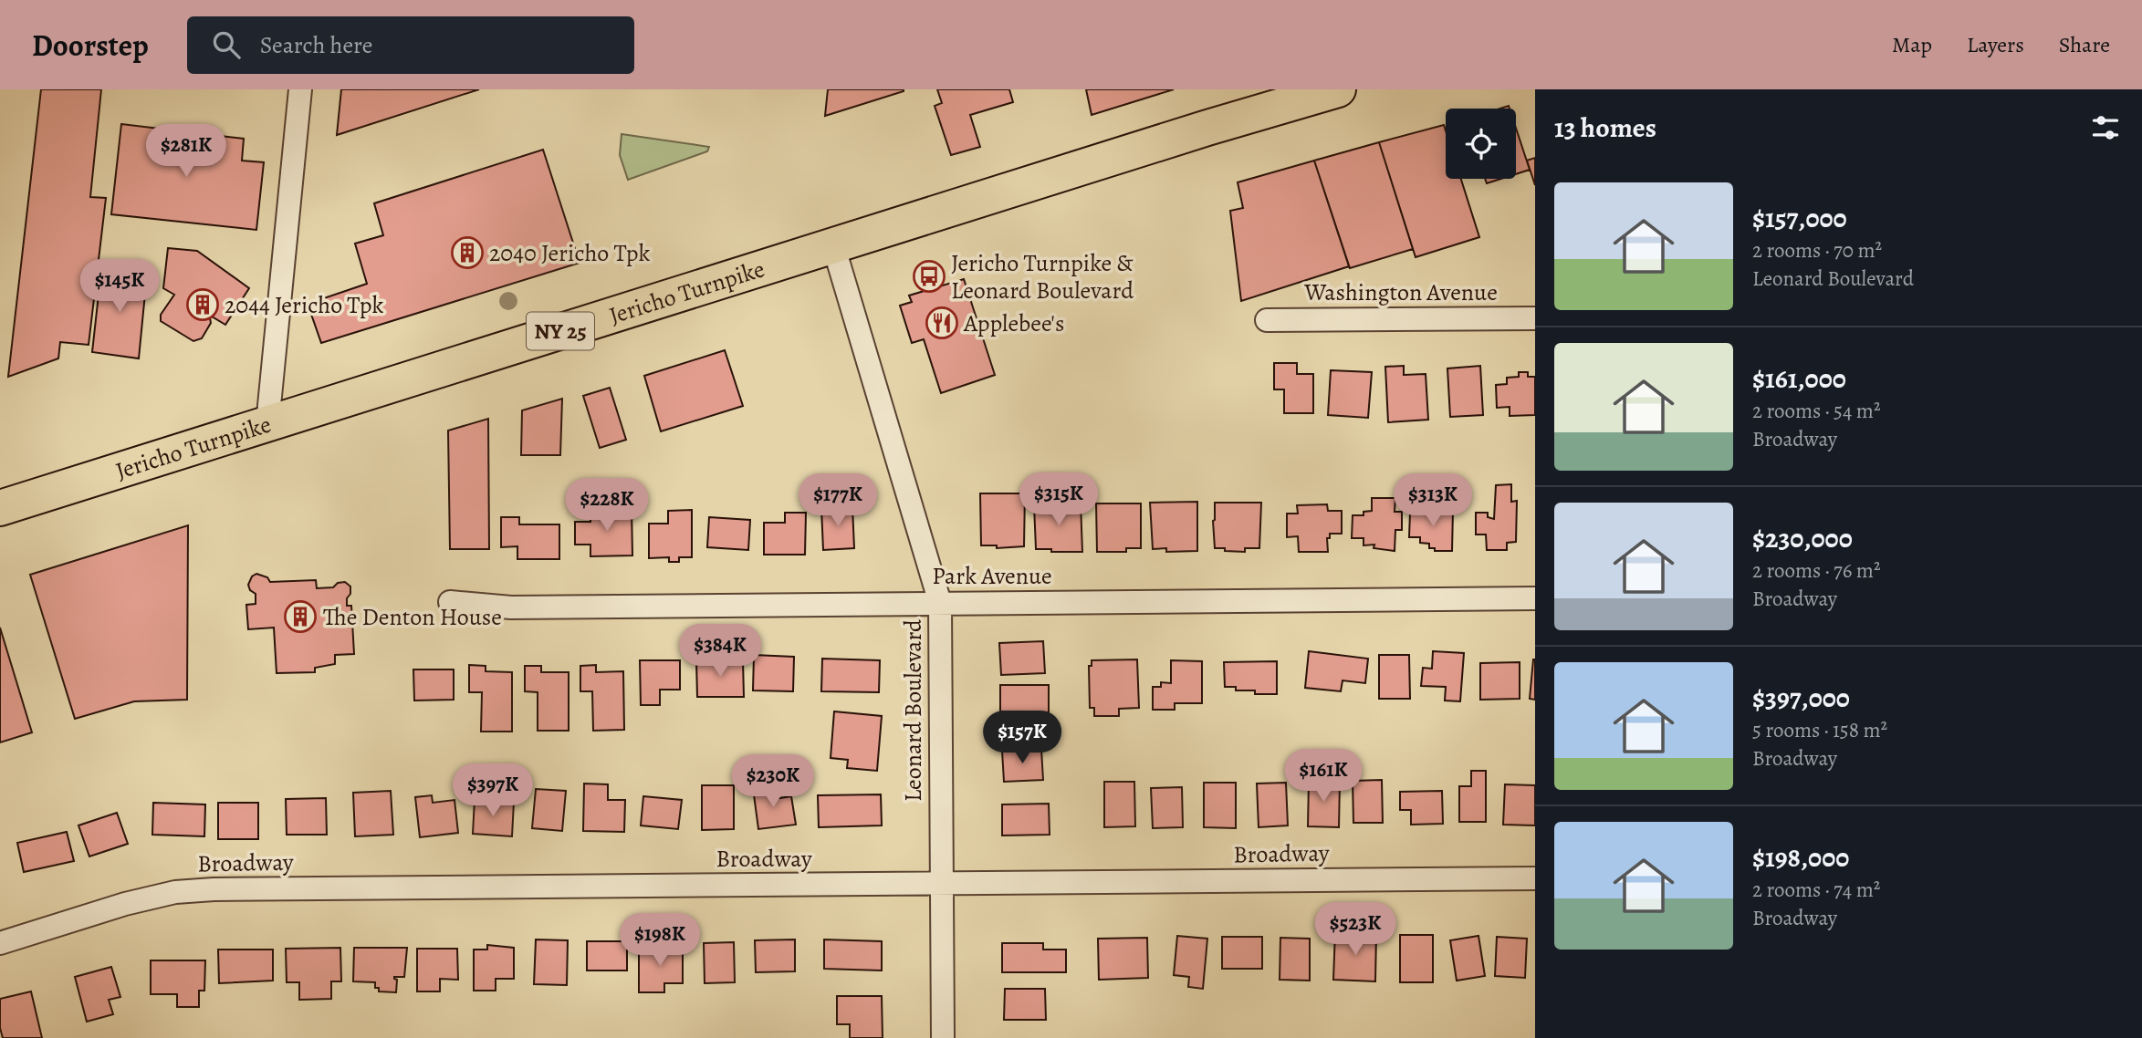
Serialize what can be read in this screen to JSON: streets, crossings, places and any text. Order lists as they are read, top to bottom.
{
  "streets": {
    "main road": ["Jericho Turnpike", "NY 25"],
    "street": [
      "Washington Avenue",
      "Park Avenue",
      "Leonard Boulevard",
      "Broadway"
    ]
  },
  "crossings": [
    ["Jericho Turnpike", "Leonard Boulevard"],
    ["Park Avenue", "Leonard Boulevard"],
    ["Leonard Boulevard", "Broadway"]
  ],
  "places": {
    "building": ["2040 Jericho Tpk", "2044 Jericho Tpk", "The Denton House"],
    "bus stop": ["Jericho Turnpike & Leonard Boulevard"],
    "restaurant": ["Applebee's"]
  },
  "page": {
    "header": "Doorstep",
    "search": "Search here",
    "nav": ["Map", "Layers", "Share"],
    "heading": "13 homes",
    "price": [
      "$281K",
      "$145K",
      "$315K",
      "$177K",
      "$313K",
      "$228K",
      "$384K",
      "$157K",
      "$161K",
      "$230K",
      "$397K",
      "$523K",
      "$198K"
    ],
    "list": [
      {
        "name": "$157,000",
        "note": "2 rooms · 70 m² · Leonard Boulevard"
      },
      {
        "name": "$161,000",
        "note": "2 rooms · 54 m² · Broadway"
      },
      {
        "name": "$230,000",
        "note": "2 rooms · 76 m² · Broadway"
      },
      {
        "name": "$397,000",
        "note": "5 rooms · 158 m² · Broadway"
      },
      {
        "name": "$198,000",
        "note": "2 rooms · 74 m² · Broadway"
      }
    ]
  }
}
